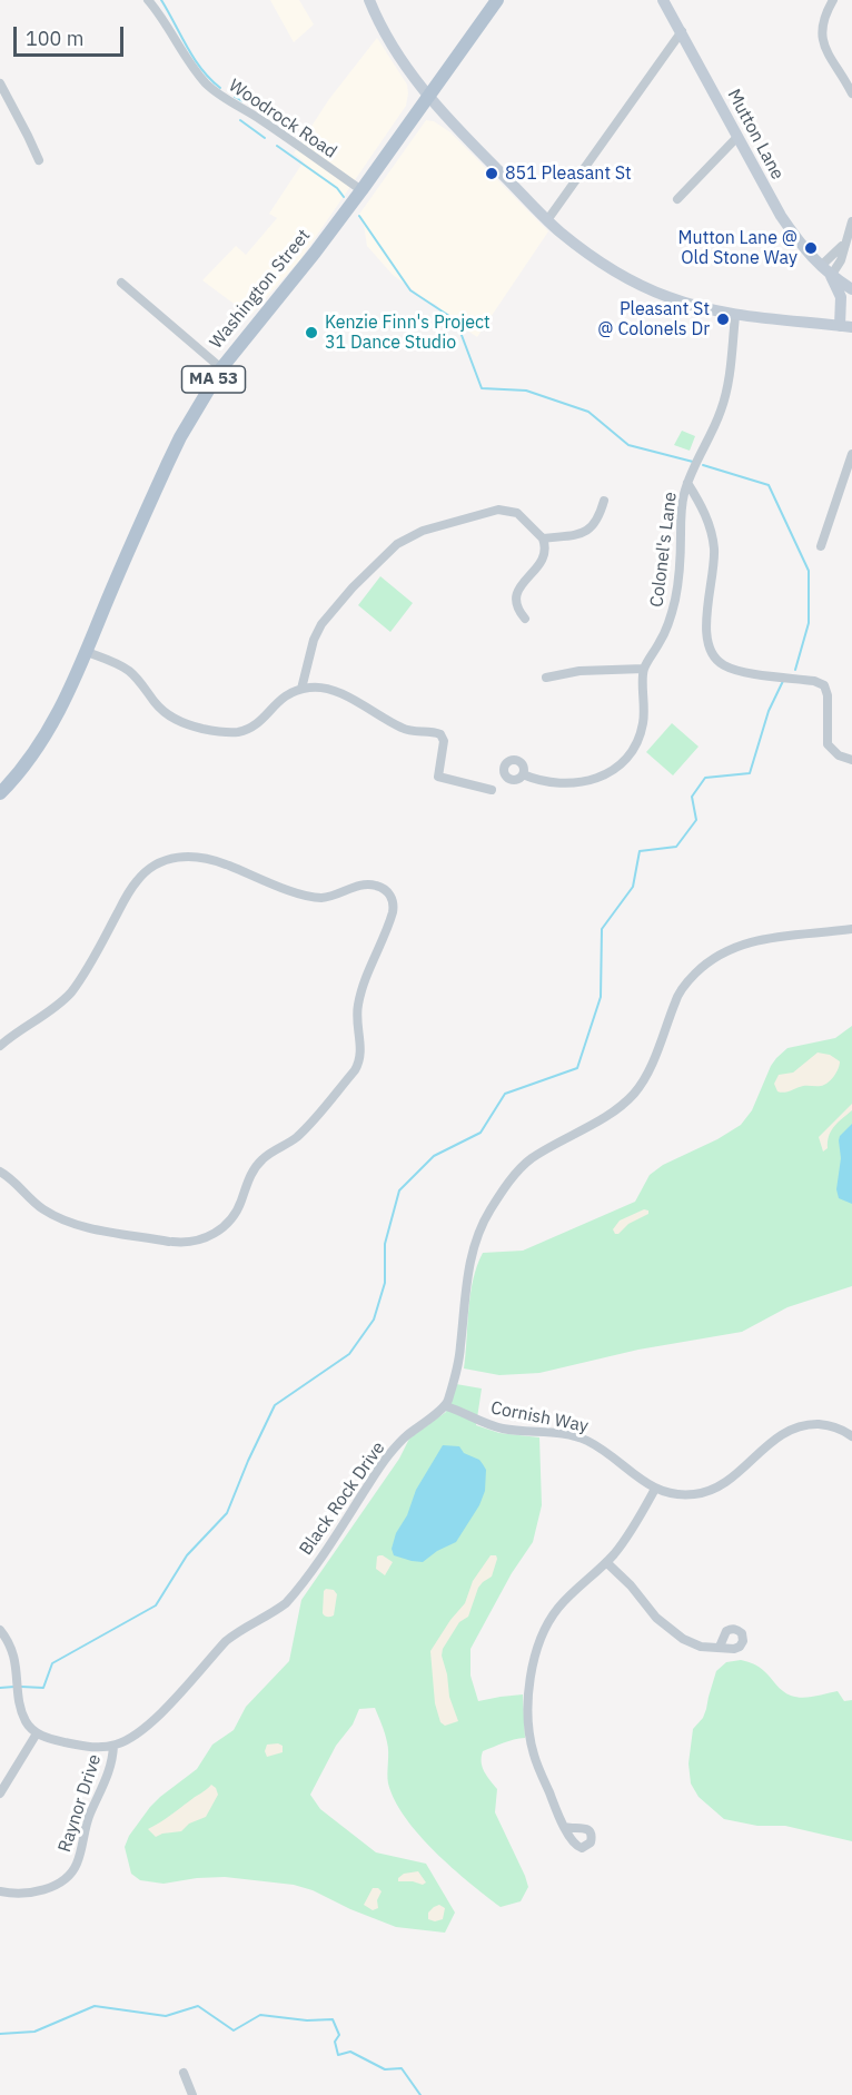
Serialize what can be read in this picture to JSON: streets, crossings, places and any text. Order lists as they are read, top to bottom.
{
  "streets": {
    "main road": ["Mutton Lane", "Washington Street", "MA 53"],
    "street": [
      "Woodrock Road",
      "Colonel's Lane",
      "Cornish Way",
      "Black Rock Drive",
      "Raynor Drive"
    ]
  },
  "crossings": [
    ["Woodrock Road", "Washington Street"],
    ["Cornish Way", "Black Rock Drive"],
    ["Black Rock Drive", "Raynor Drive"]
  ],
  "places": [
    "851 Pleasant St",
    "Mutton Lane @ Old Stone Way",
    "Pleasant St @ Colonels Dr",
    "Kenzie Finn's Project 31 Dance Studio"
  ],
  "scale_bar": "100 m"
}
